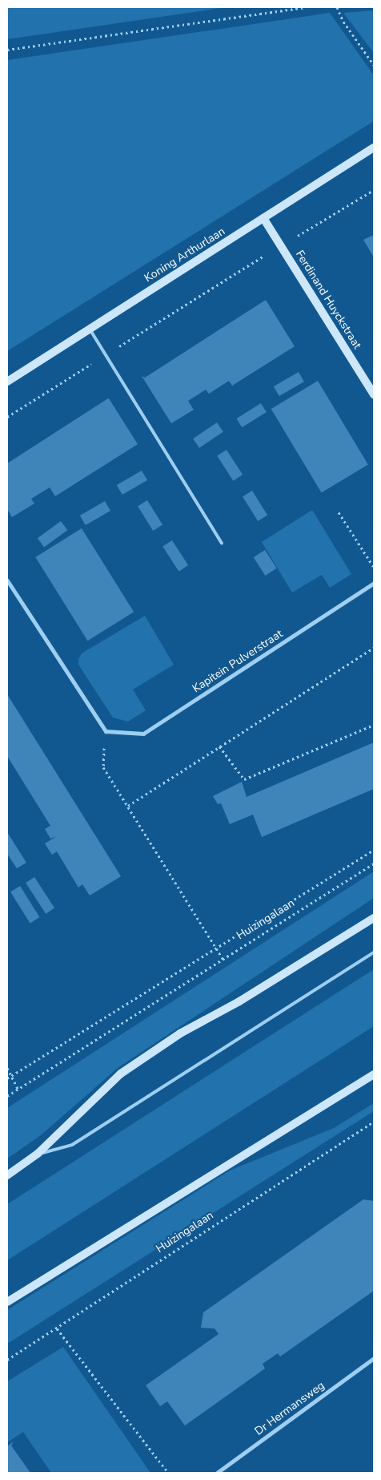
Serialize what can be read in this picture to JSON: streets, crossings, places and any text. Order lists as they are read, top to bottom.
{
  "streets": {
    "main road": ["Koning Arthurlaan", "Ferdinand Huyckstraat"],
    "street": ["Kapitein Pulverstraat", "Dr Hermansweg"],
    "path": ["Huizingalaan"]
  },
  "crossings": [
    ["Koning Arthurlaan", "Ferdinand Huyckstraat"]
  ]
}
